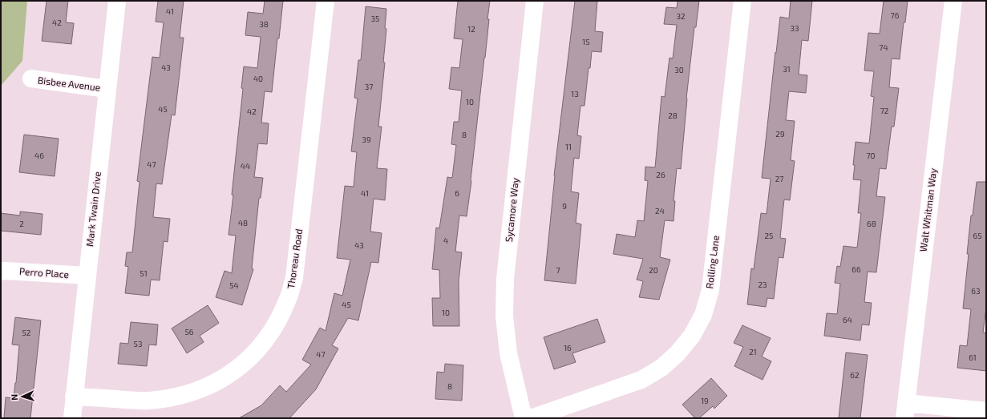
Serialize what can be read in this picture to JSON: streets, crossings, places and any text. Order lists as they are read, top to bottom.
{
  "streets": {
    "street": [
      "Bisbee Avenue",
      "Mark Twain Drive",
      "Sycamore Way",
      "Walt Whitman Way",
      "Thoreau Road",
      "Rolling Lane",
      "Perro Place"
    ]
  },
  "crossings": [
    ["Bisbee Avenue", "Mark Twain Drive"],
    ["Mark Twain Drive", "Thoreau Road"],
    ["Mark Twain Drive", "Perro Place"]
  ],
  "house_numbers": [
    "41",
    "76",
    "32",
    "35",
    "42",
    "38",
    "33",
    "12",
    "15",
    "74",
    "43",
    "31",
    "30",
    "40",
    "37",
    "13",
    "10",
    "45",
    "72",
    "42",
    "28",
    "29",
    "8",
    "39",
    "11",
    "46",
    "70",
    "47",
    "44",
    "26",
    "27",
    "41",
    "6",
    "9",
    "24",
    "48",
    "2",
    "68",
    "25",
    "65",
    "4",
    "43",
    "66",
    "7",
    "20",
    "51",
    "23",
    "54",
    "63",
    "45",
    "10",
    "64",
    "56",
    "52",
    "53",
    "16",
    "21",
    "47",
    "61",
    "62",
    "8",
    "19"
  ],
  "north": "left"
}
